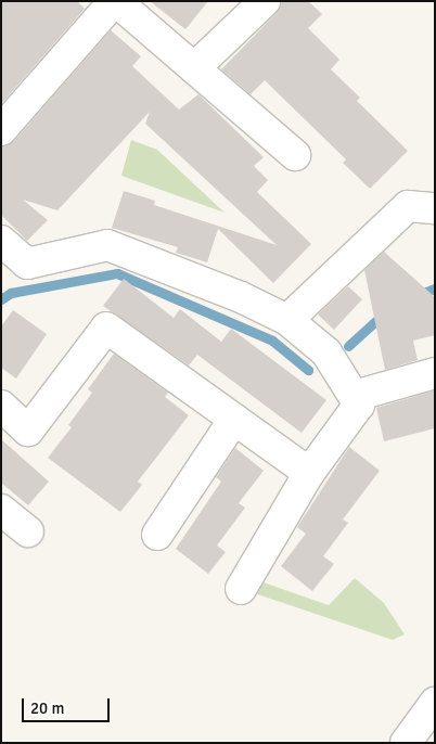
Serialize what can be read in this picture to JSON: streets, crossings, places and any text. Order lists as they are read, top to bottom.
{
  "scale_bar": "20 m"
}
